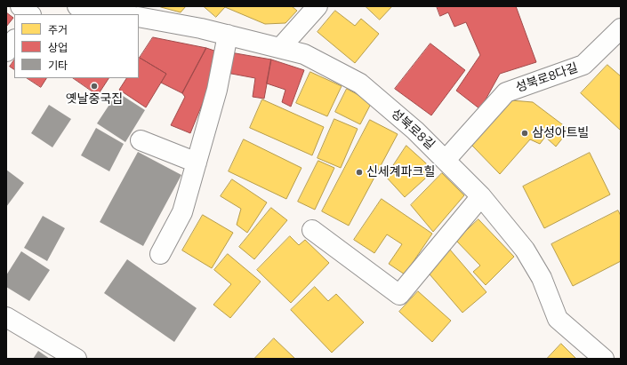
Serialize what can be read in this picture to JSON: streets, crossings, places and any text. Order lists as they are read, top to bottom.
{
  "streets": {
    "street": ["성북로8다길", "성북로8길"]
  },
  "crossings": [
    ["성북로8다길", "성북로8길"]
  ],
  "places": ["옛날중국집", "삼성아트빌", "신세계파크힐"],
  "legend": ["주거", "상업", "기타"]
}
